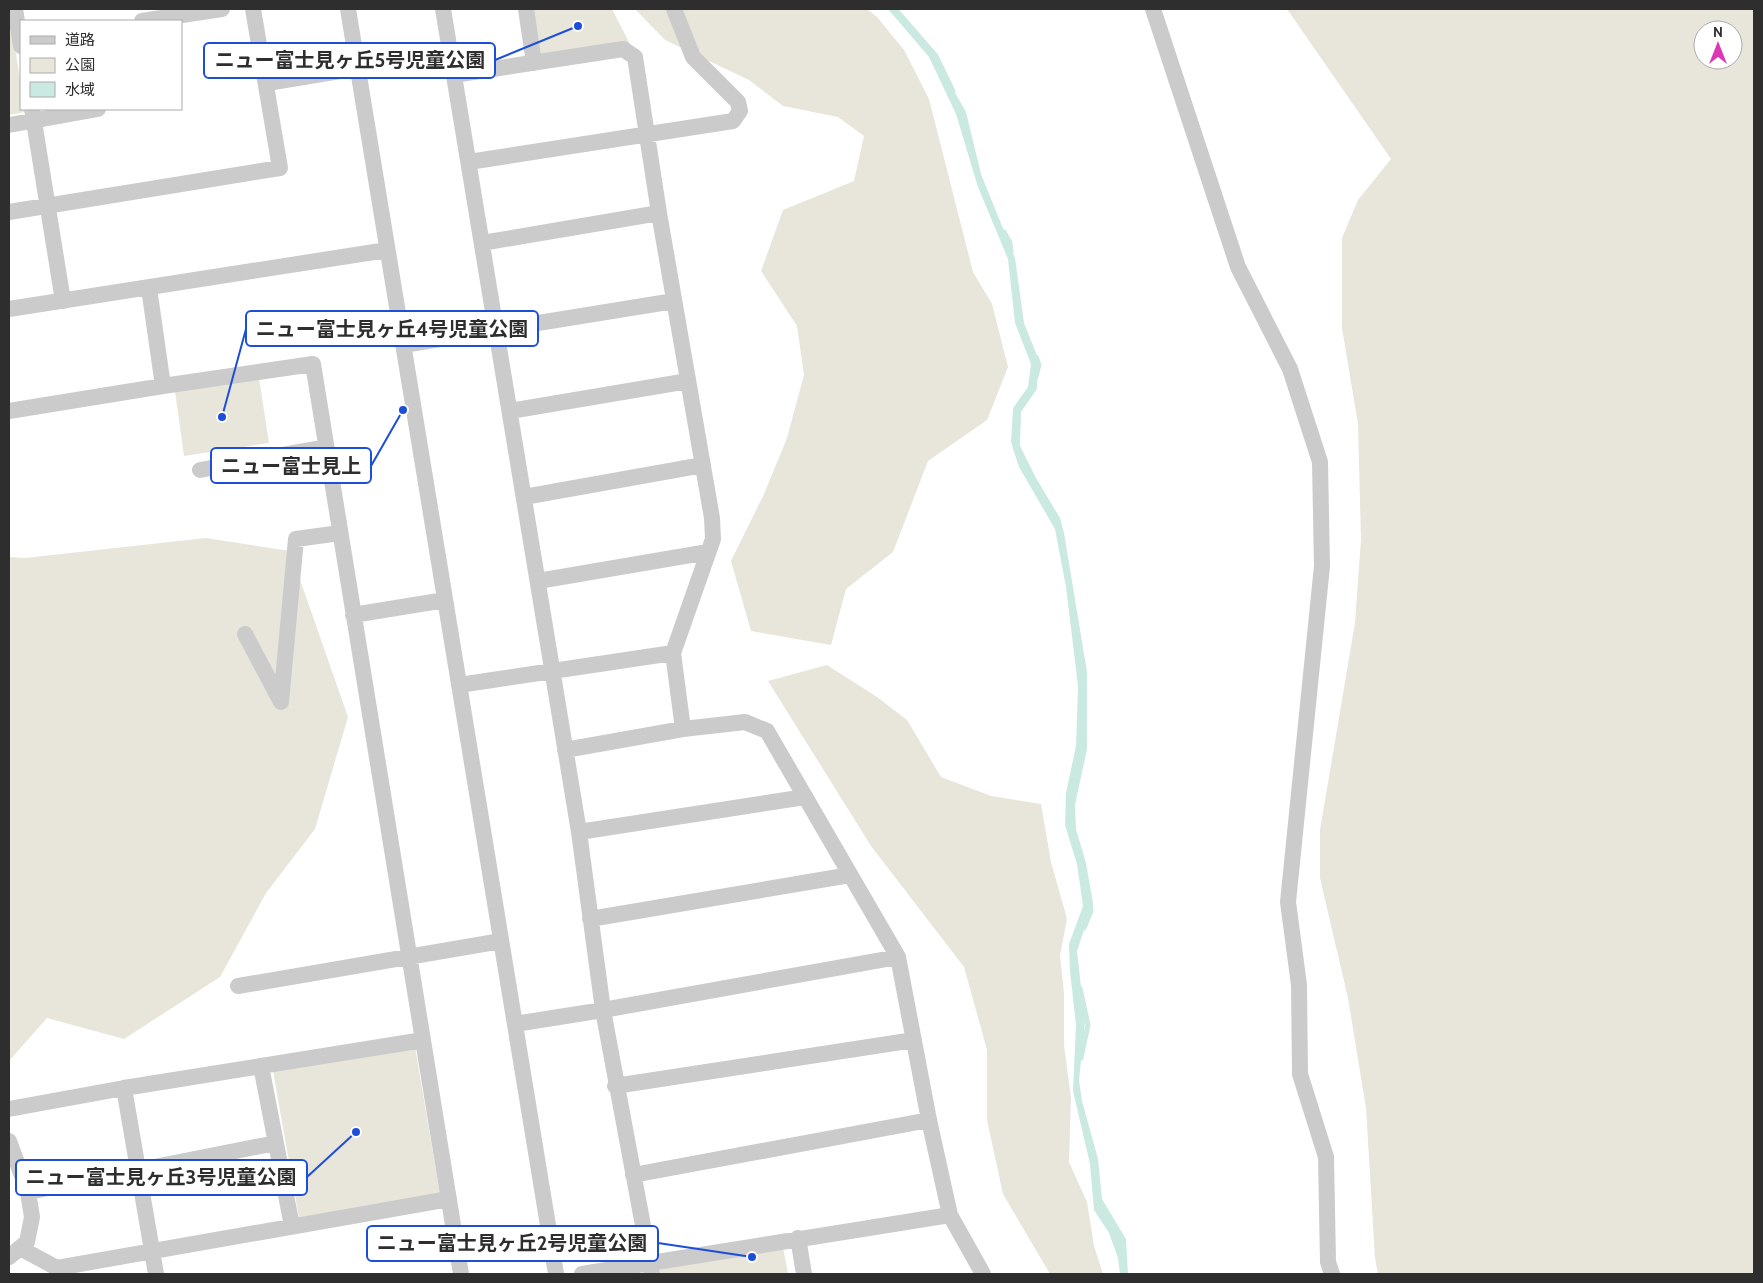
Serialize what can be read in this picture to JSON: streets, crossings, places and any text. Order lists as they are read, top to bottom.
{
  "places": [
    "ニュー富士見ヶ丘5号児童公園",
    "ニュー富士見上",
    "ニュー富士見ヶ丘4号児童公園",
    "ニュー富士見ヶ丘3号児童公園",
    "ニュー富士見ヶ丘2号児童公園"
  ],
  "legend": ["道路", "公園", "水域"],
  "north": "top"
}
